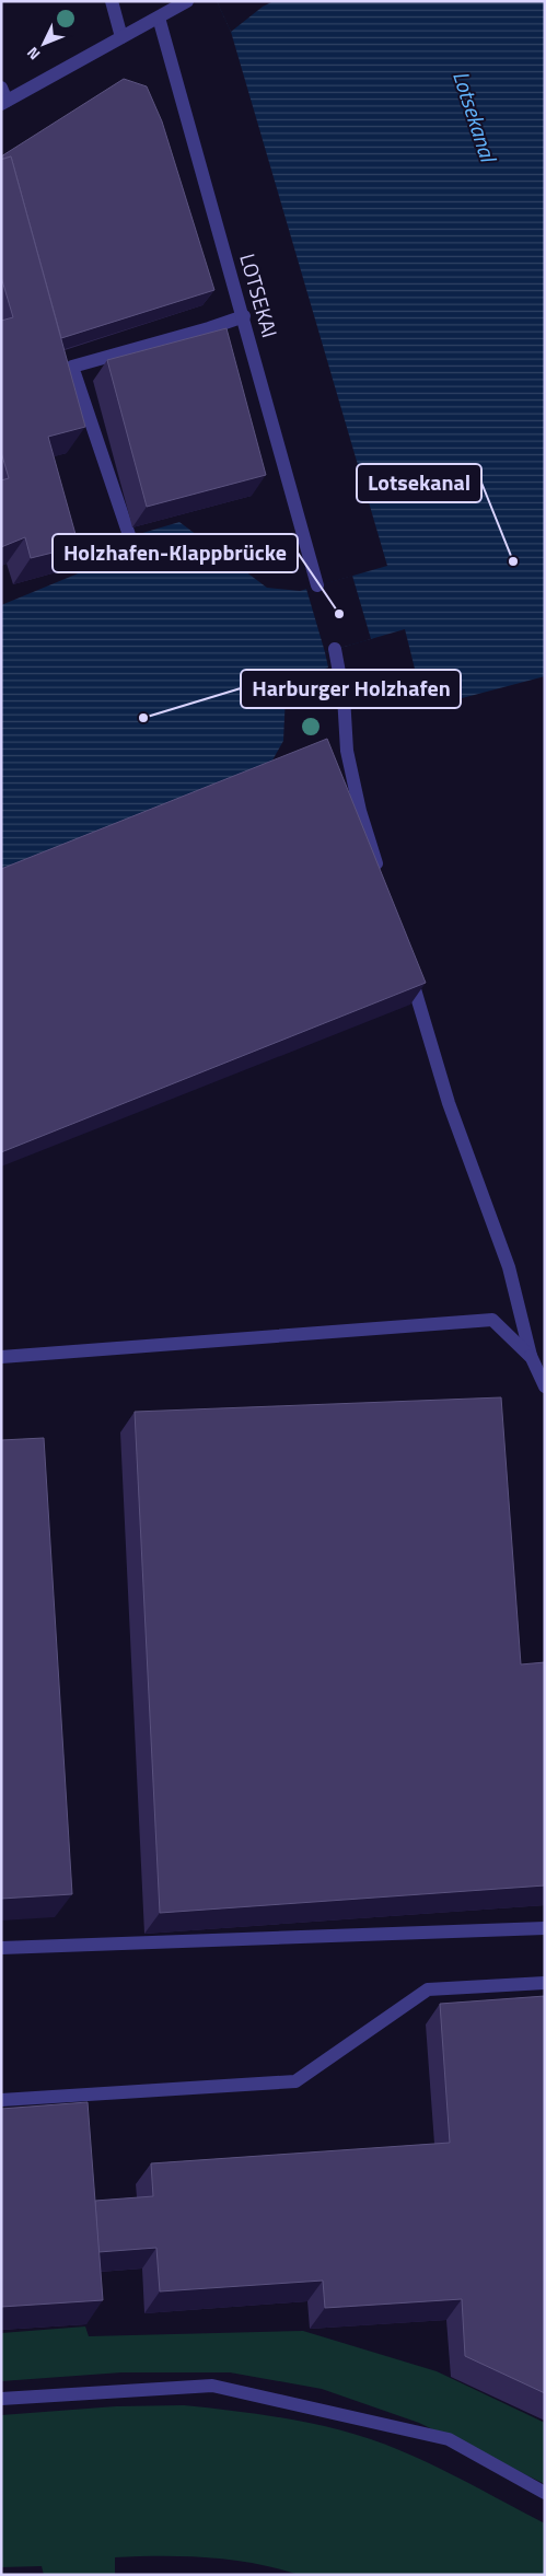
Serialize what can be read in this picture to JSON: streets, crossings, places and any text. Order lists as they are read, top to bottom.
{
  "streets": {
    "street": ["LOTSEKAI"]
  },
  "water": ["Lotsekanal"],
  "places": ["Lotsekanal", "Holzhafen-Klappbrücke", "Harburger Holzhafen"],
  "north": "bottom left"
}
